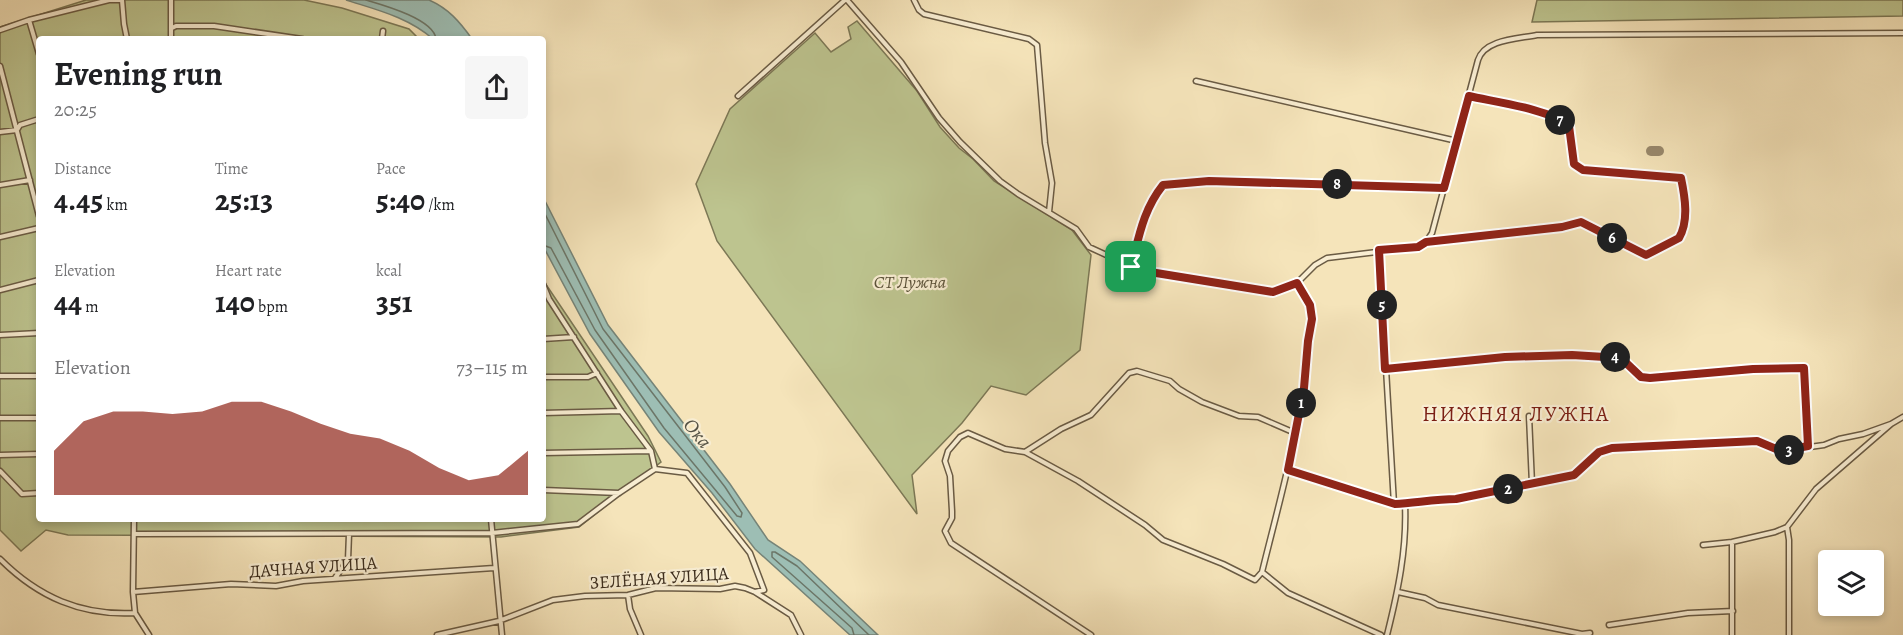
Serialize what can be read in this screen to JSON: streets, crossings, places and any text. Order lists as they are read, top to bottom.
{
  "streets": {
    "street": ["ДАЧНАЯ УЛИЦА", "ЗЕЛЁНАЯ УЛИЦА"]
  },
  "districts": ["НИЖНЯЯ ЛУЖНА"],
  "water": ["Ока"],
  "parks": ["СТ Лужна"],
  "page": {
    "heading": ["Evening run", "20:25"],
    "pins": [
      "7",
      "8",
      "6",
      "5",
      "4",
      "1",
      "3",
      "2"
    ],
    "stats": [
      ["Distance", "4.45 km"],
      ["Time", "25:13"],
      ["Pace", "5:40 /km"],
      ["Elevation", "44 m"],
      ["Heart rate", "140 bpm"],
      ["kcal", "351"]
    ],
    "chart": ["Elevation", "73–115 m"]
  }
}
